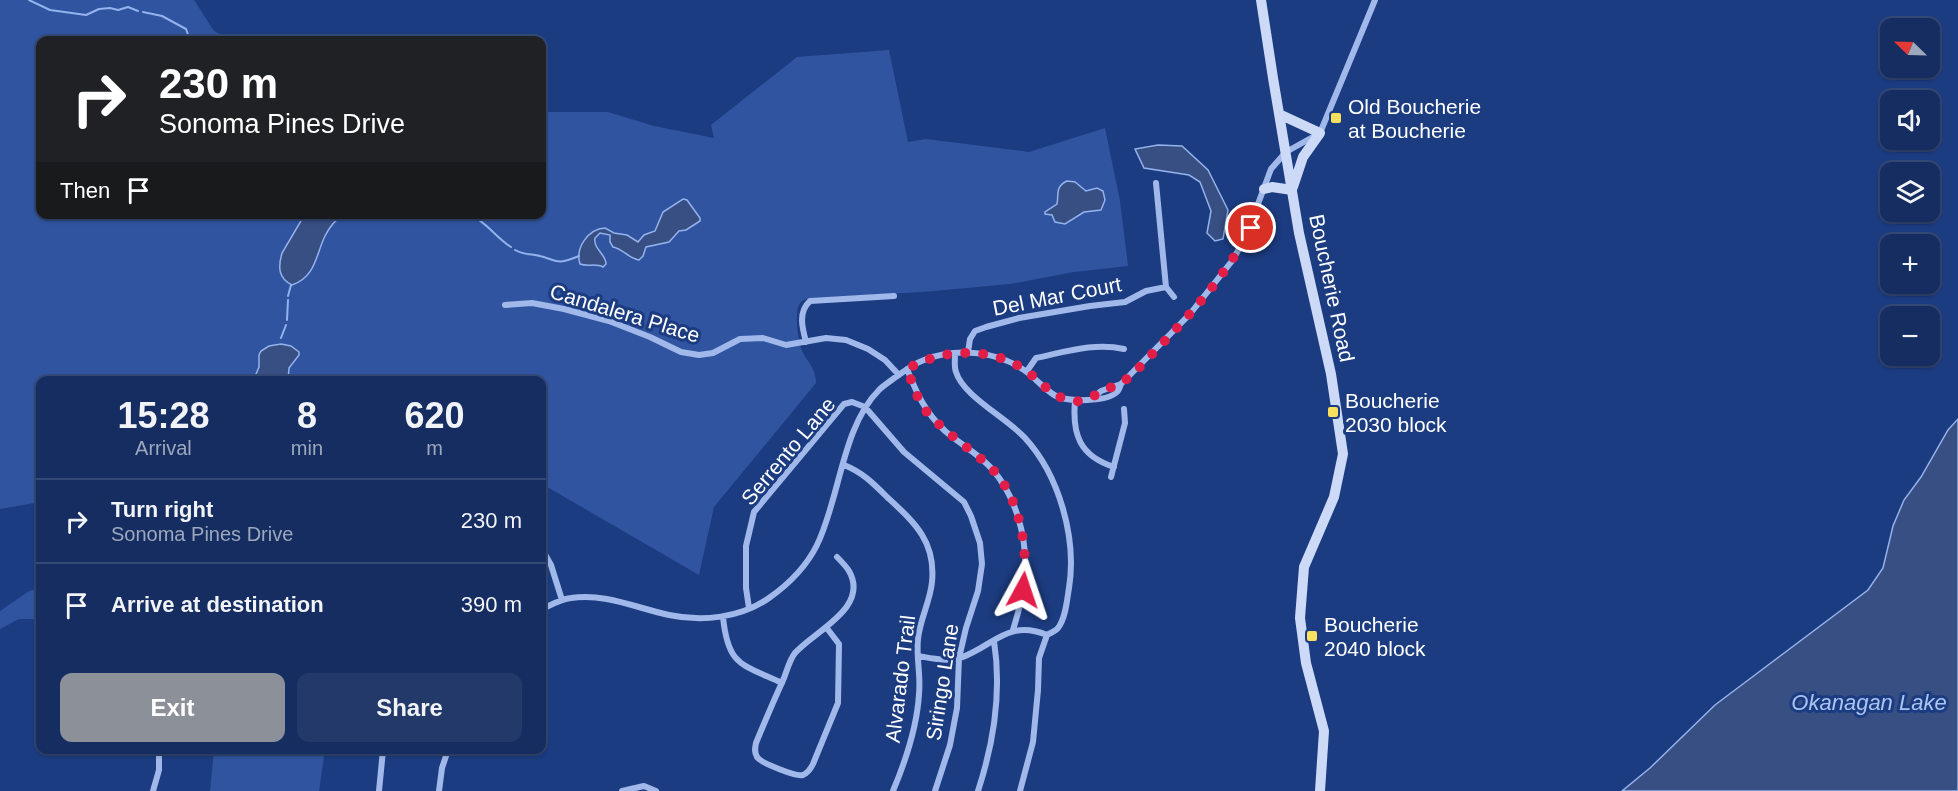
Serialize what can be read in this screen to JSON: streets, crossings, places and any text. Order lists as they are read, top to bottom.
{
  "streets": {
    "main road": ["Boucherie Road"],
    "street": [
      "Del Mar Court",
      "Candalera Place",
      "Serrento Lane",
      "Alvarado Trail",
      "Siringo Lane"
    ]
  },
  "crossings": [
    ["Serrento Lane", "Siringo Lane"]
  ],
  "water": ["Okanagan Lake"],
  "places": {
    "transit": ["Old Boucherie at Boucherie", "Boucherie 2030 block", "Boucherie 2040 block"]
  },
  "north": "top left",
  "page": {
    "map_buttons": ["+", "−"],
    "turn": ["230 m", "Sonoma Pines Drive"],
    "then": "Then",
    "eta": [
      "15:28",
      "Arrival",
      "8",
      "min",
      "620",
      "m"
    ],
    "list": [
      {
        "name": "Turn right",
        "note": "Sonoma Pines Drive",
        "value": "230 m"
      },
      {
        "name": "Arrive at destination",
        "value": "390 m"
      }
    ],
    "buttons": ["Exit", "Share"]
  }
}
